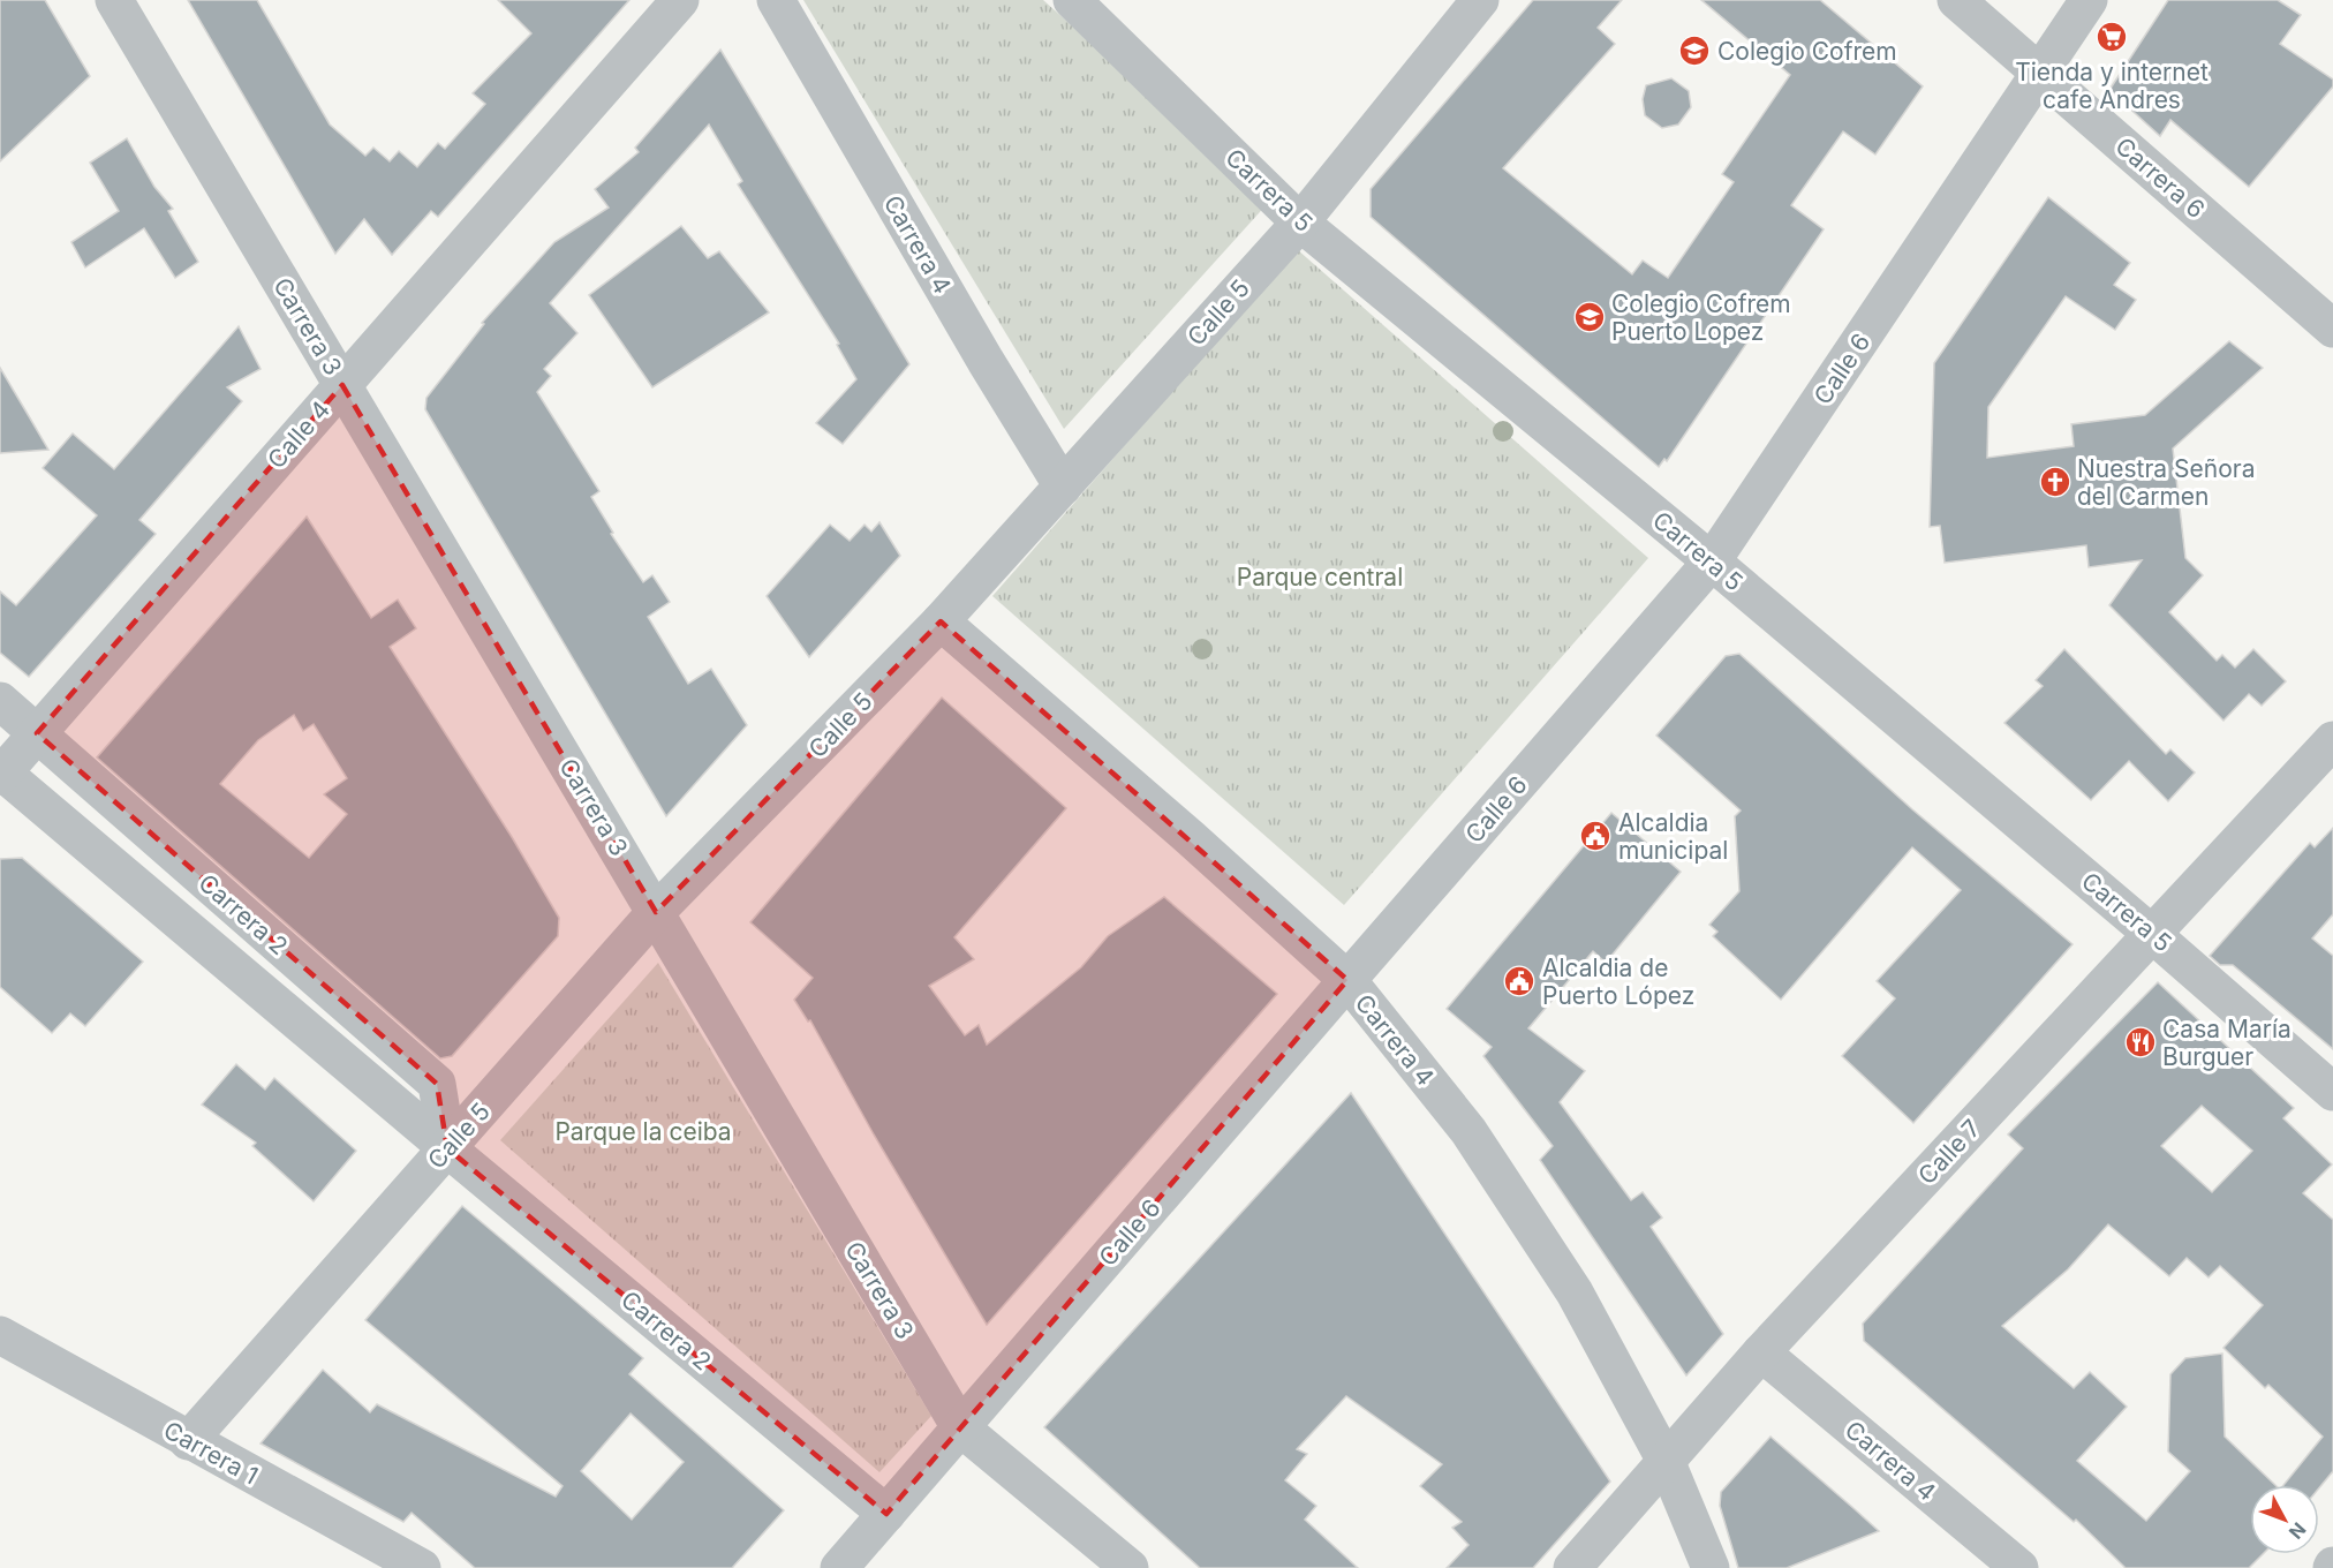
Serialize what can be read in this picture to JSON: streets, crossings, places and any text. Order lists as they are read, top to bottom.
{
  "streets": {
    "street": [
      "Carrera 6",
      "Carrera 5",
      "Carrera 4",
      "Calle 5",
      "Carrera 3",
      "Calle 6",
      "Calle 4",
      "Carrera 2",
      "Calle 7",
      "Carrera 1"
    ]
  },
  "crossings": [
    ["Carrera 6", "Calle 6"],
    ["Carrera 5", "Calle 5"],
    ["Carrera 5", "Calle 6"],
    ["Carrera 5", "Calle 7"],
    ["Carrera 4", "Calle 5"],
    ["Carrera 4", "Calle 6"],
    ["Carrera 4", "Calle 7"],
    ["Calle 5", "Carrera 3"],
    ["Calle 5", "Carrera 2"],
    ["Calle 5", "Carrera 1"],
    ["Carrera 3", "Calle 6"],
    ["Carrera 3", "Calle 4"],
    ["Calle 6", "Carrera 2"],
    ["Calle 4", "Carrera 2"]
  ],
  "parks": ["Parque central", "Parque la ceiba"],
  "places": {
    "supermarket": ["Tienda y internet cafe Andres"],
    "school or university": ["Colegio Cofrem", "Colegio Cofrem Puerto Lopez"],
    "church": ["Nuestra Señora del Carmen"],
    "public building": ["Alcaldia municipal", "Alcaldia de Puerto López"],
    "restaurant": ["Casa María Burguer"]
  },
  "north": "bottom right"
}
